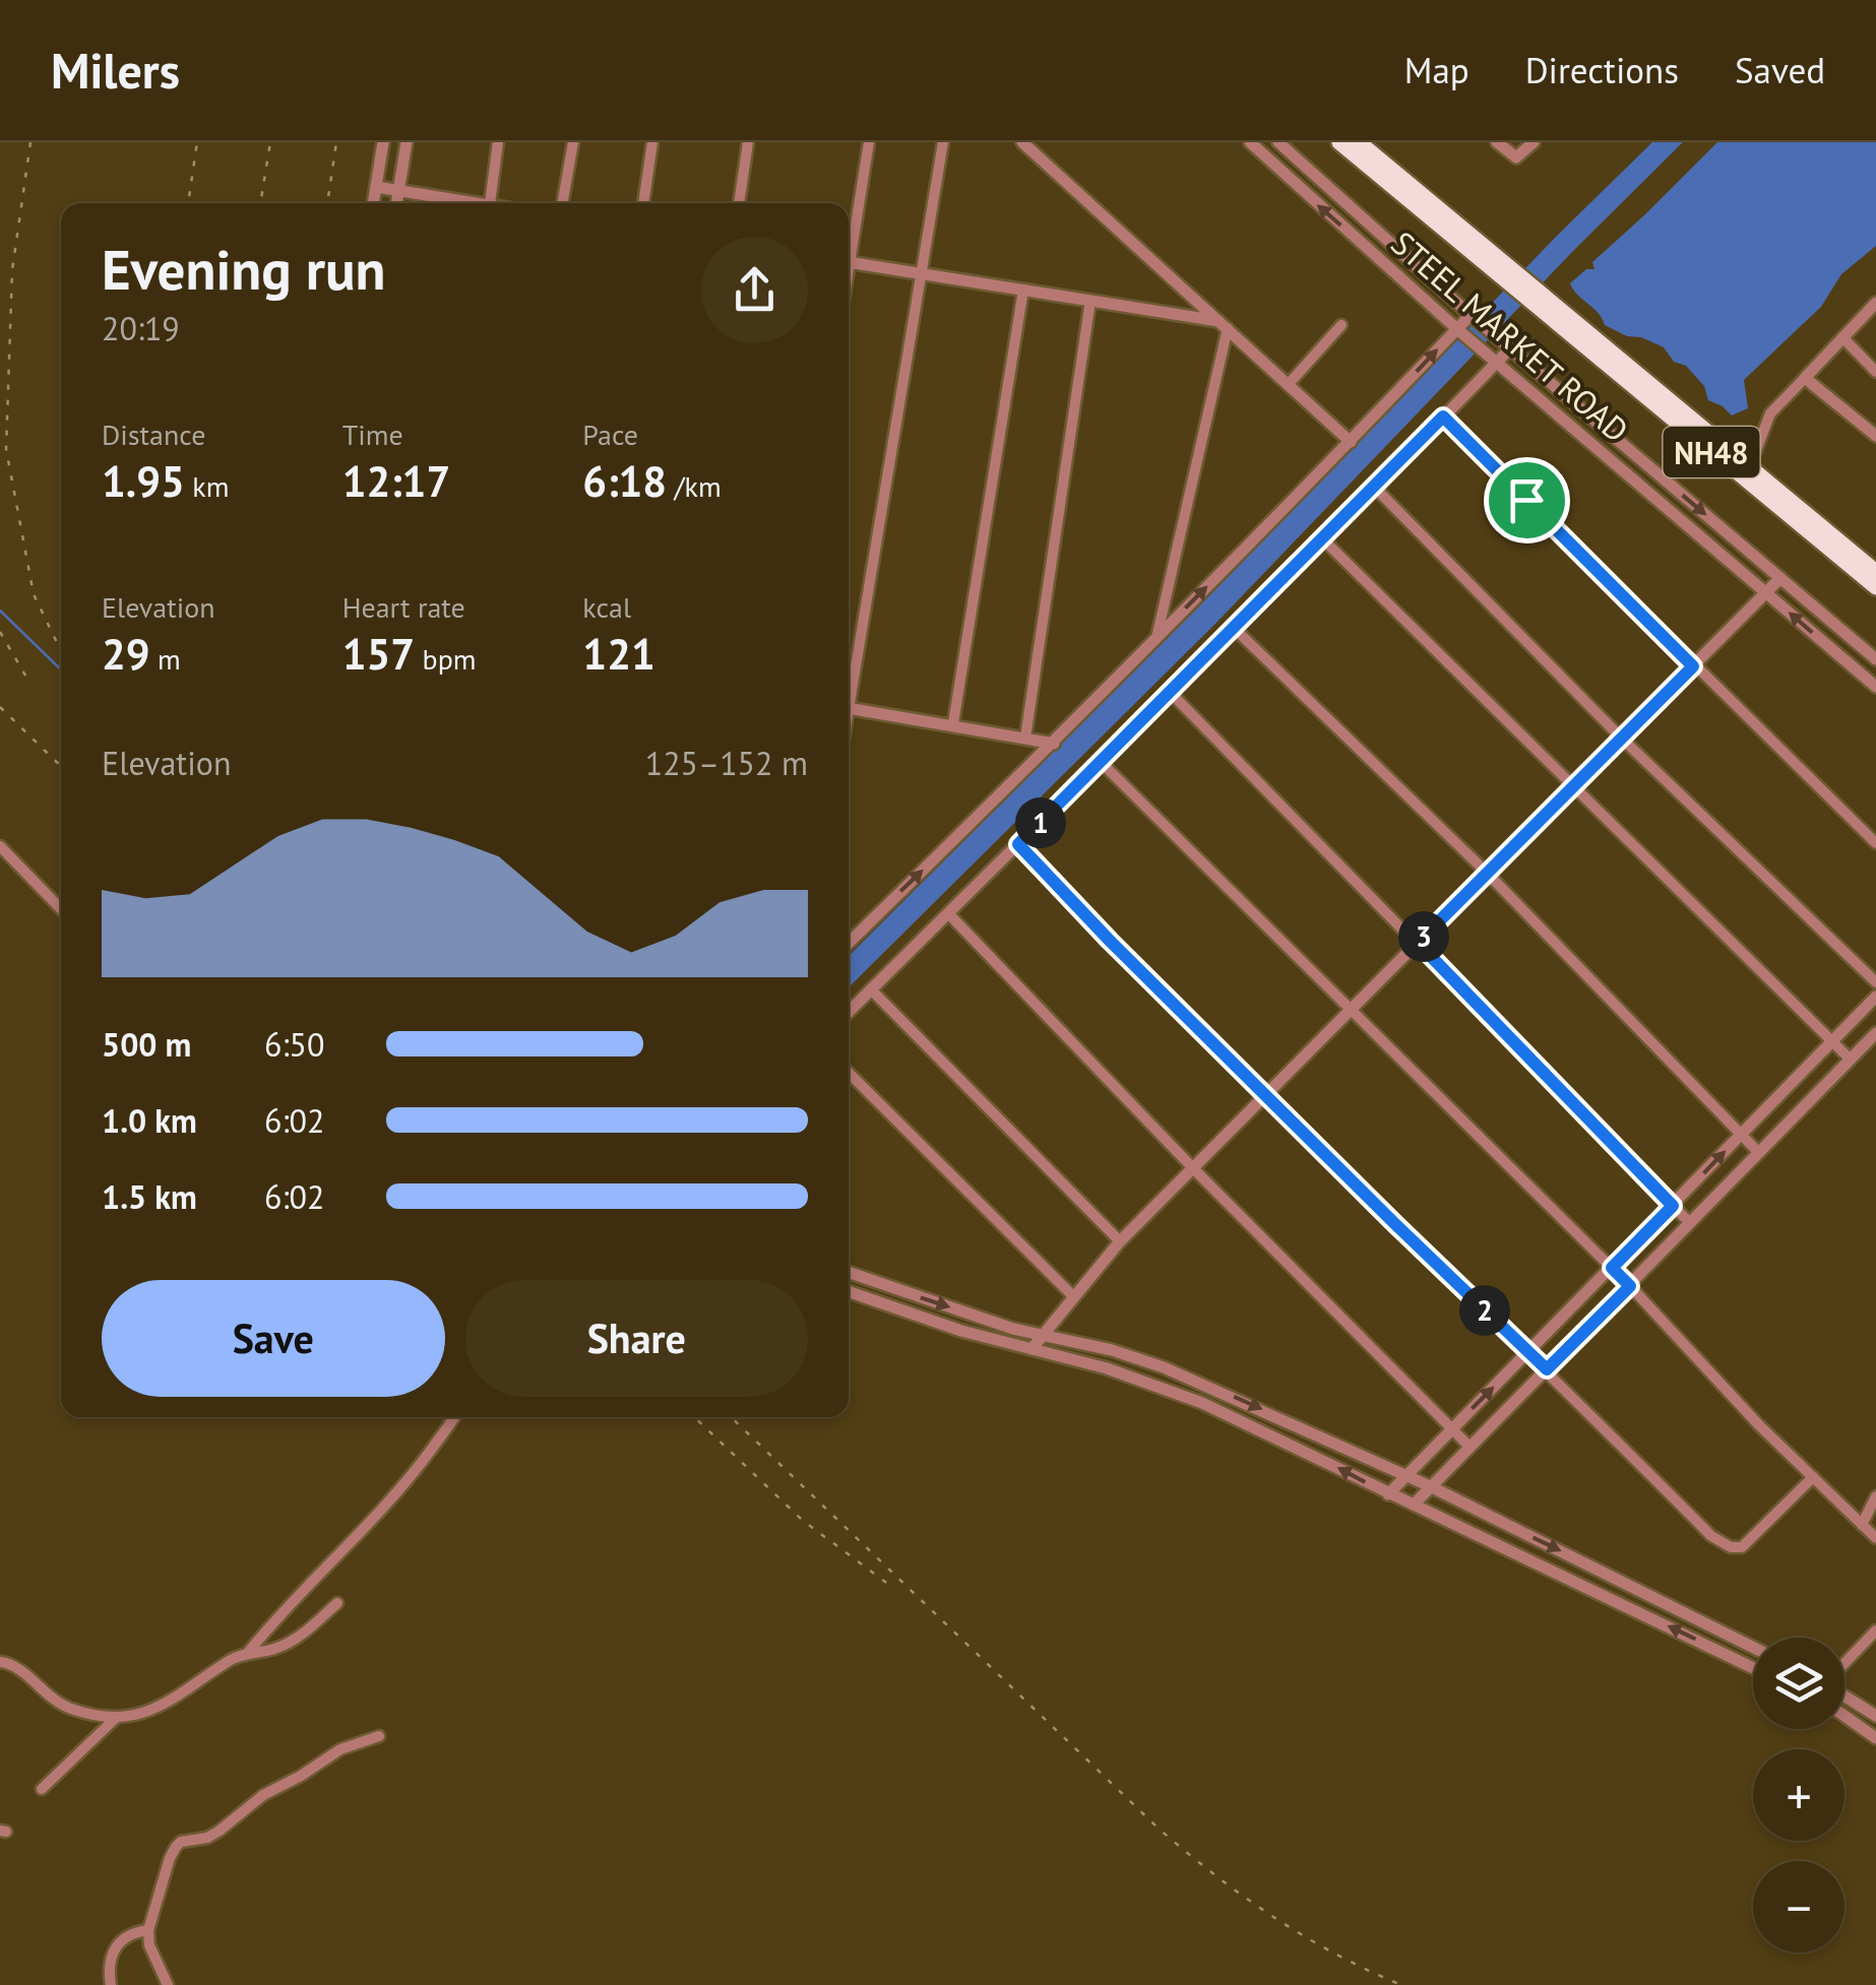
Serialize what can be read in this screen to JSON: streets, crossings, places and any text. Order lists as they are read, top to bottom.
{
  "streets": {
    "highway": ["NH48"],
    "street": ["STEEL MARKET ROAD"]
  },
  "page": {
    "header": "Milers",
    "nav": ["Map", "Directions", "Saved"],
    "heading": ["Evening run", "20:19"],
    "stats": [
      ["Distance", "1.95 km"],
      ["Time", "12:17"],
      ["Pace", "6:18 /km"],
      ["Elevation", "29 m"],
      ["Heart rate", "157 bpm"],
      ["kcal", "121"]
    ],
    "chart": ["Elevation", "125–152 m"],
    "pins": ["1", "3", "2"],
    "list": [
      {
        "name": "500 m",
        "note": "6:50"
      },
      {
        "name": "1.0 km",
        "note": "6:02"
      },
      {
        "name": "1.5 km",
        "note": "6:02"
      }
    ],
    "buttons": ["Save", "Share"],
    "map_buttons": ["+", "−"]
  }
}
